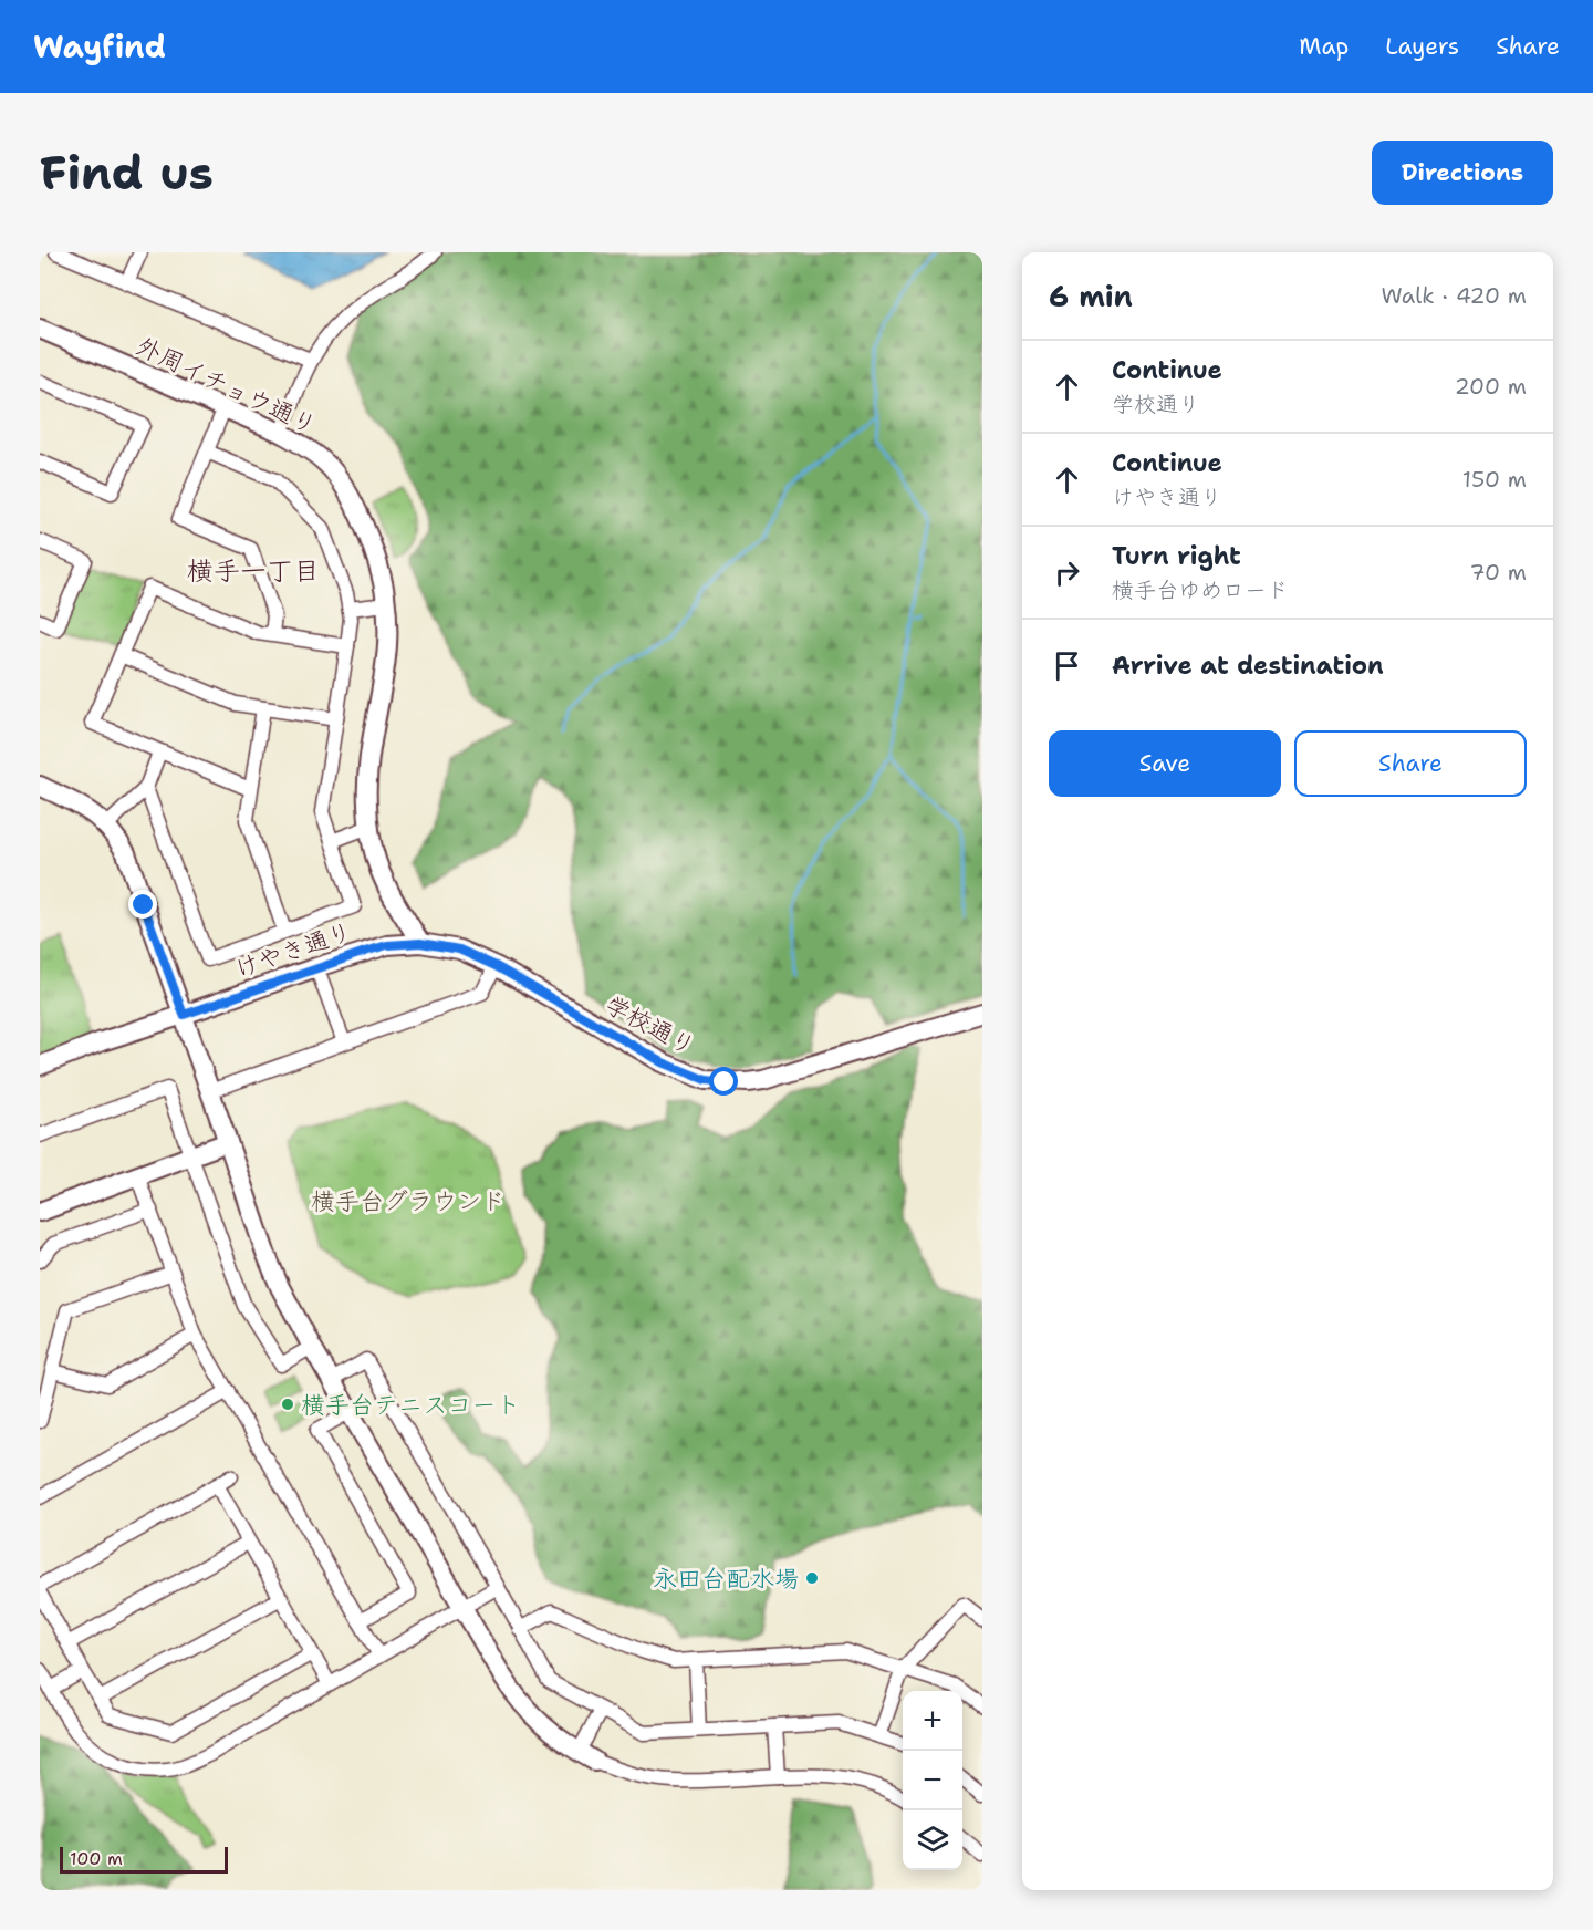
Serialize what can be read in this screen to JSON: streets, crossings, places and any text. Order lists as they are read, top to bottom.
{
  "streets": {
    "street": ["外周イチョウ通り", "けやき通り", "学校通り"]
  },
  "crossings": [
    ["外周イチョウ通り", "けやき通り"],
    ["外周イチョウ通り", "学校通り"],
    ["けやき通り", "学校通り"]
  ],
  "districts": ["横手一丁目"],
  "parks": ["横手台グラウンド"],
  "places": ["横手台テニスコート", "永田台配水場"],
  "scale_bar": "100 m",
  "page": {
    "header": "Wayfind",
    "nav": ["Map", "Layers", "Share"],
    "buttons": [
      "Directions",
      ["Save", "Share"]
    ],
    "title": "Find us",
    "heading": ["6 min", "Walk · 420 m"],
    "list": [
      ["Continue", "学校通り", "200 m"],
      ["Continue", "けやき通り", "150 m"],
      ["Turn right", "横手台ゆめロード", "70 m"],
      "Arrive at destination"
    ],
    "map_buttons": ["+", "−"],
    "scale": "100 m"
  }
}
